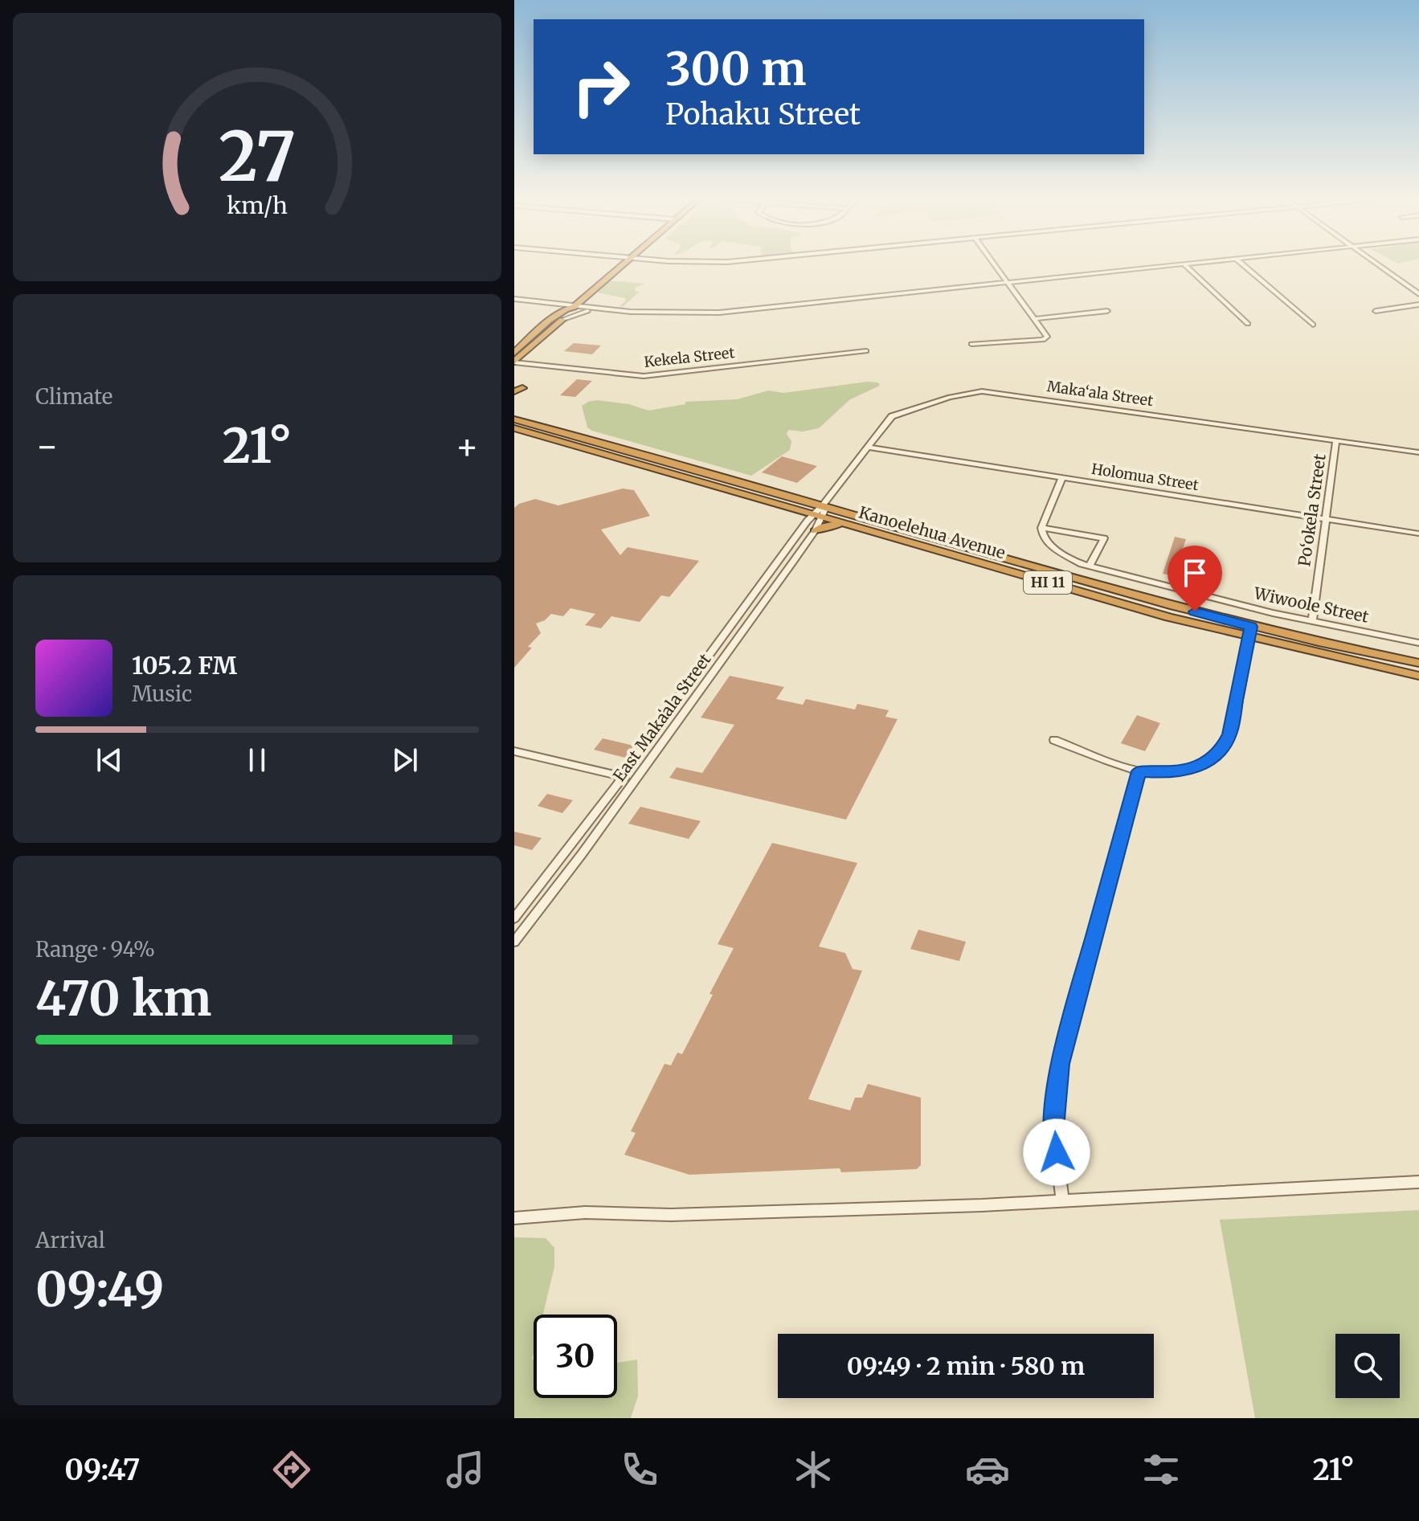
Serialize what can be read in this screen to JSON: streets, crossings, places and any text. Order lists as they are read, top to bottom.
{
  "streets": {
    "highway": ["Kanoelehua Avenue", "HI 11"],
    "street": [
      "Kekela Street",
      "Maka‘ala Street",
      "Holomua Street",
      "Po‘okela Street",
      "Wiwoole Street",
      "East Makaʻala Street"
    ]
  },
  "crossings": [
    ["Maka‘ala Street", "Holomua Street"],
    ["Maka‘ala Street", "Po‘okela Street"],
    ["Maka‘ala Street", "Kanoelehua Avenue"],
    ["Maka‘ala Street", "East Makaʻala Street"],
    ["Holomua Street", "Po‘okela Street"],
    ["Po‘okela Street", "Wiwoole Street"],
    ["Kanoelehua Avenue", "East Makaʻala Street"]
  ],
  "page": {
    "turn": ["300 m", "Pohaku Street"],
    "tile": [
      "Climate",
      ["Range · 94%", "470 km"],
      ["Arrival", "09:49"]
    ],
    "heat": ["−", "21°", "+"],
    "song": ["105.2 FM", "Music"],
    "limit": "30",
    "trip": "09:49 · 2 min · 580 m",
    "tabs": ["09:47", "21°"],
    "gauge": ["27", "km/h"]
  }
}
